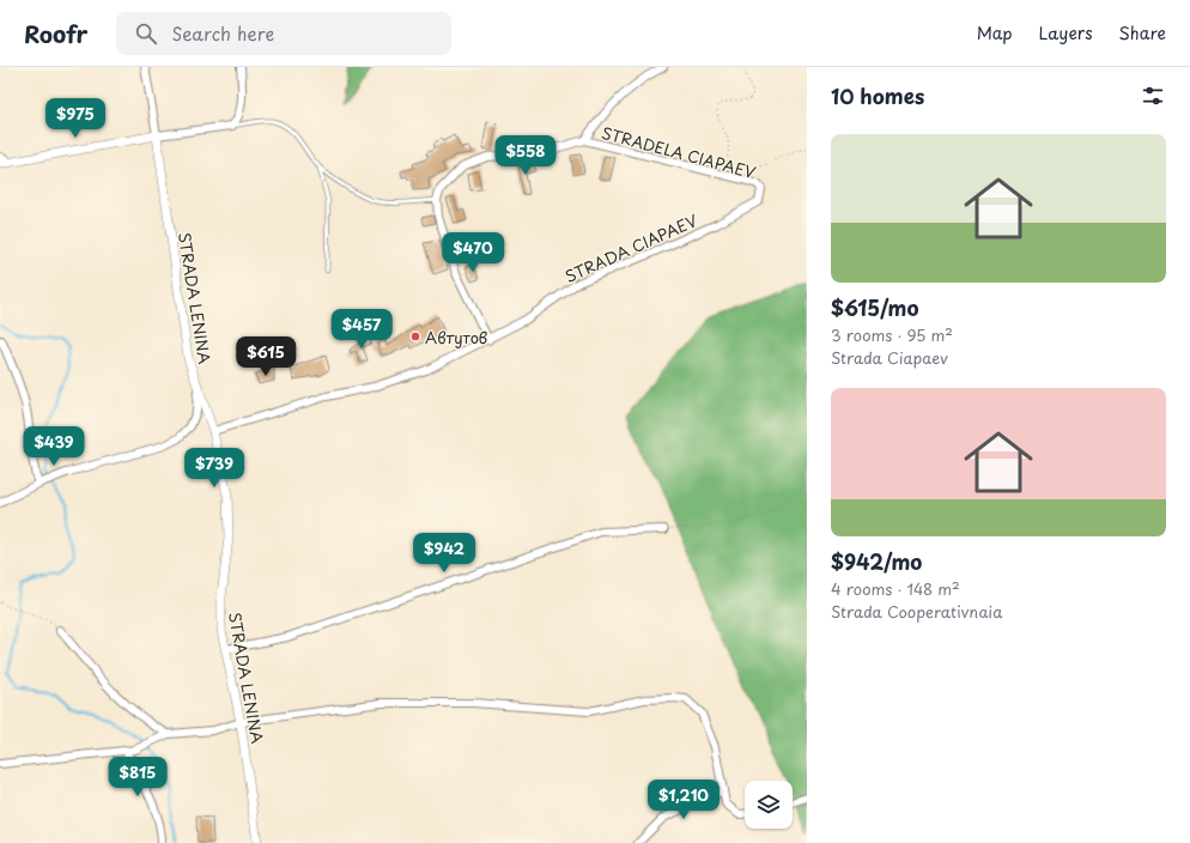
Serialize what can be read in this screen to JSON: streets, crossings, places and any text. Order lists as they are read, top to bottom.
{
  "streets": {
    "street": ["STRADELA CIAPAEV", "STRADA CIAPAEV", "STRADA LENINA"]
  },
  "crossings": [
    ["STRADELA CIAPAEV", "STRADA CIAPAEV"],
    ["STRADA CIAPAEV", "STRADA LENINA"]
  ],
  "places": ["Автутов"],
  "page": {
    "header": "Roofr",
    "search": "Search here",
    "nav": ["Map", "Layers", "Share"],
    "heading": "10 homes",
    "price": [
      "$975",
      "$558",
      "$470",
      "$457",
      "$615",
      "$439",
      "$739",
      "$942",
      "$815",
      "$1,210"
    ],
    "list": [
      {
        "name": "$615/mo",
        "note": "3 rooms · 95 m² · Strada Ciapaev"
      },
      {
        "name": "$942/mo",
        "note": "4 rooms · 148 m² · Strada Cooperativnaia"
      }
    ]
  }
}
